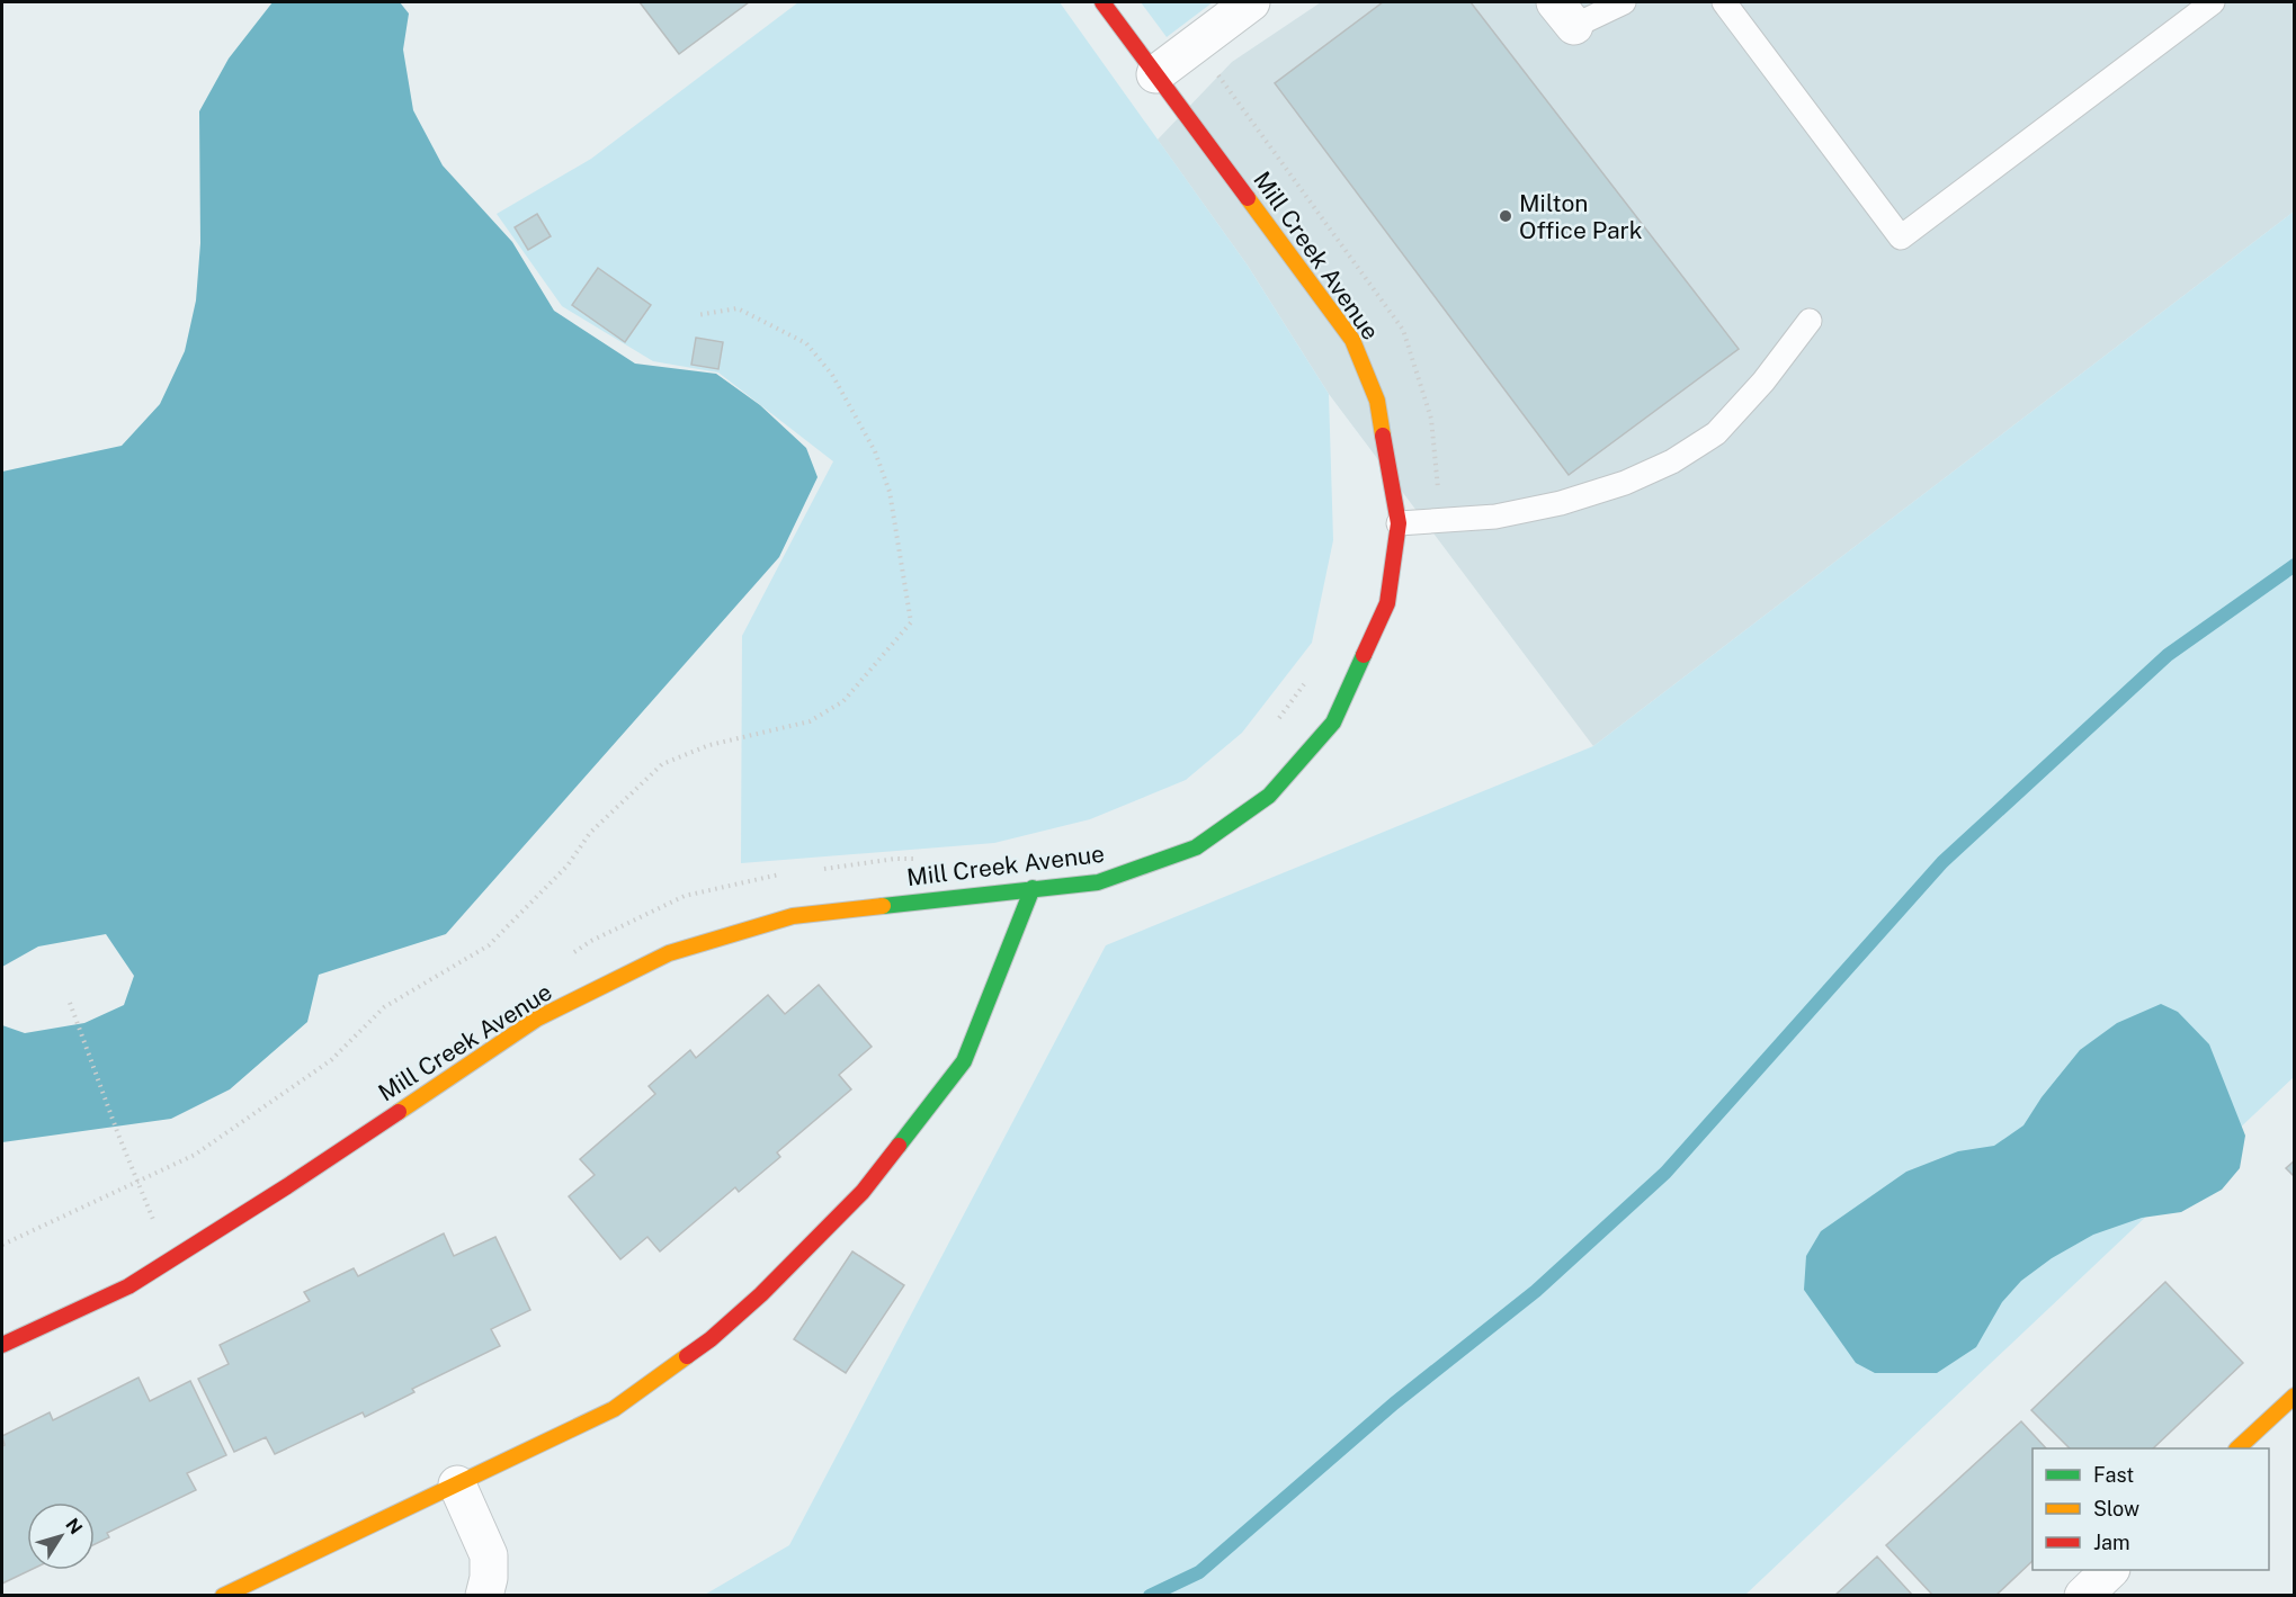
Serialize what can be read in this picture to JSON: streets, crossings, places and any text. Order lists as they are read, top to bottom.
{
  "streets": {
    "street": ["Mill Creek Avenue"]
  },
  "places": ["Milton Office Park"],
  "legend": ["Fast", "Slow", "Jam"],
  "north": "top right"
}
